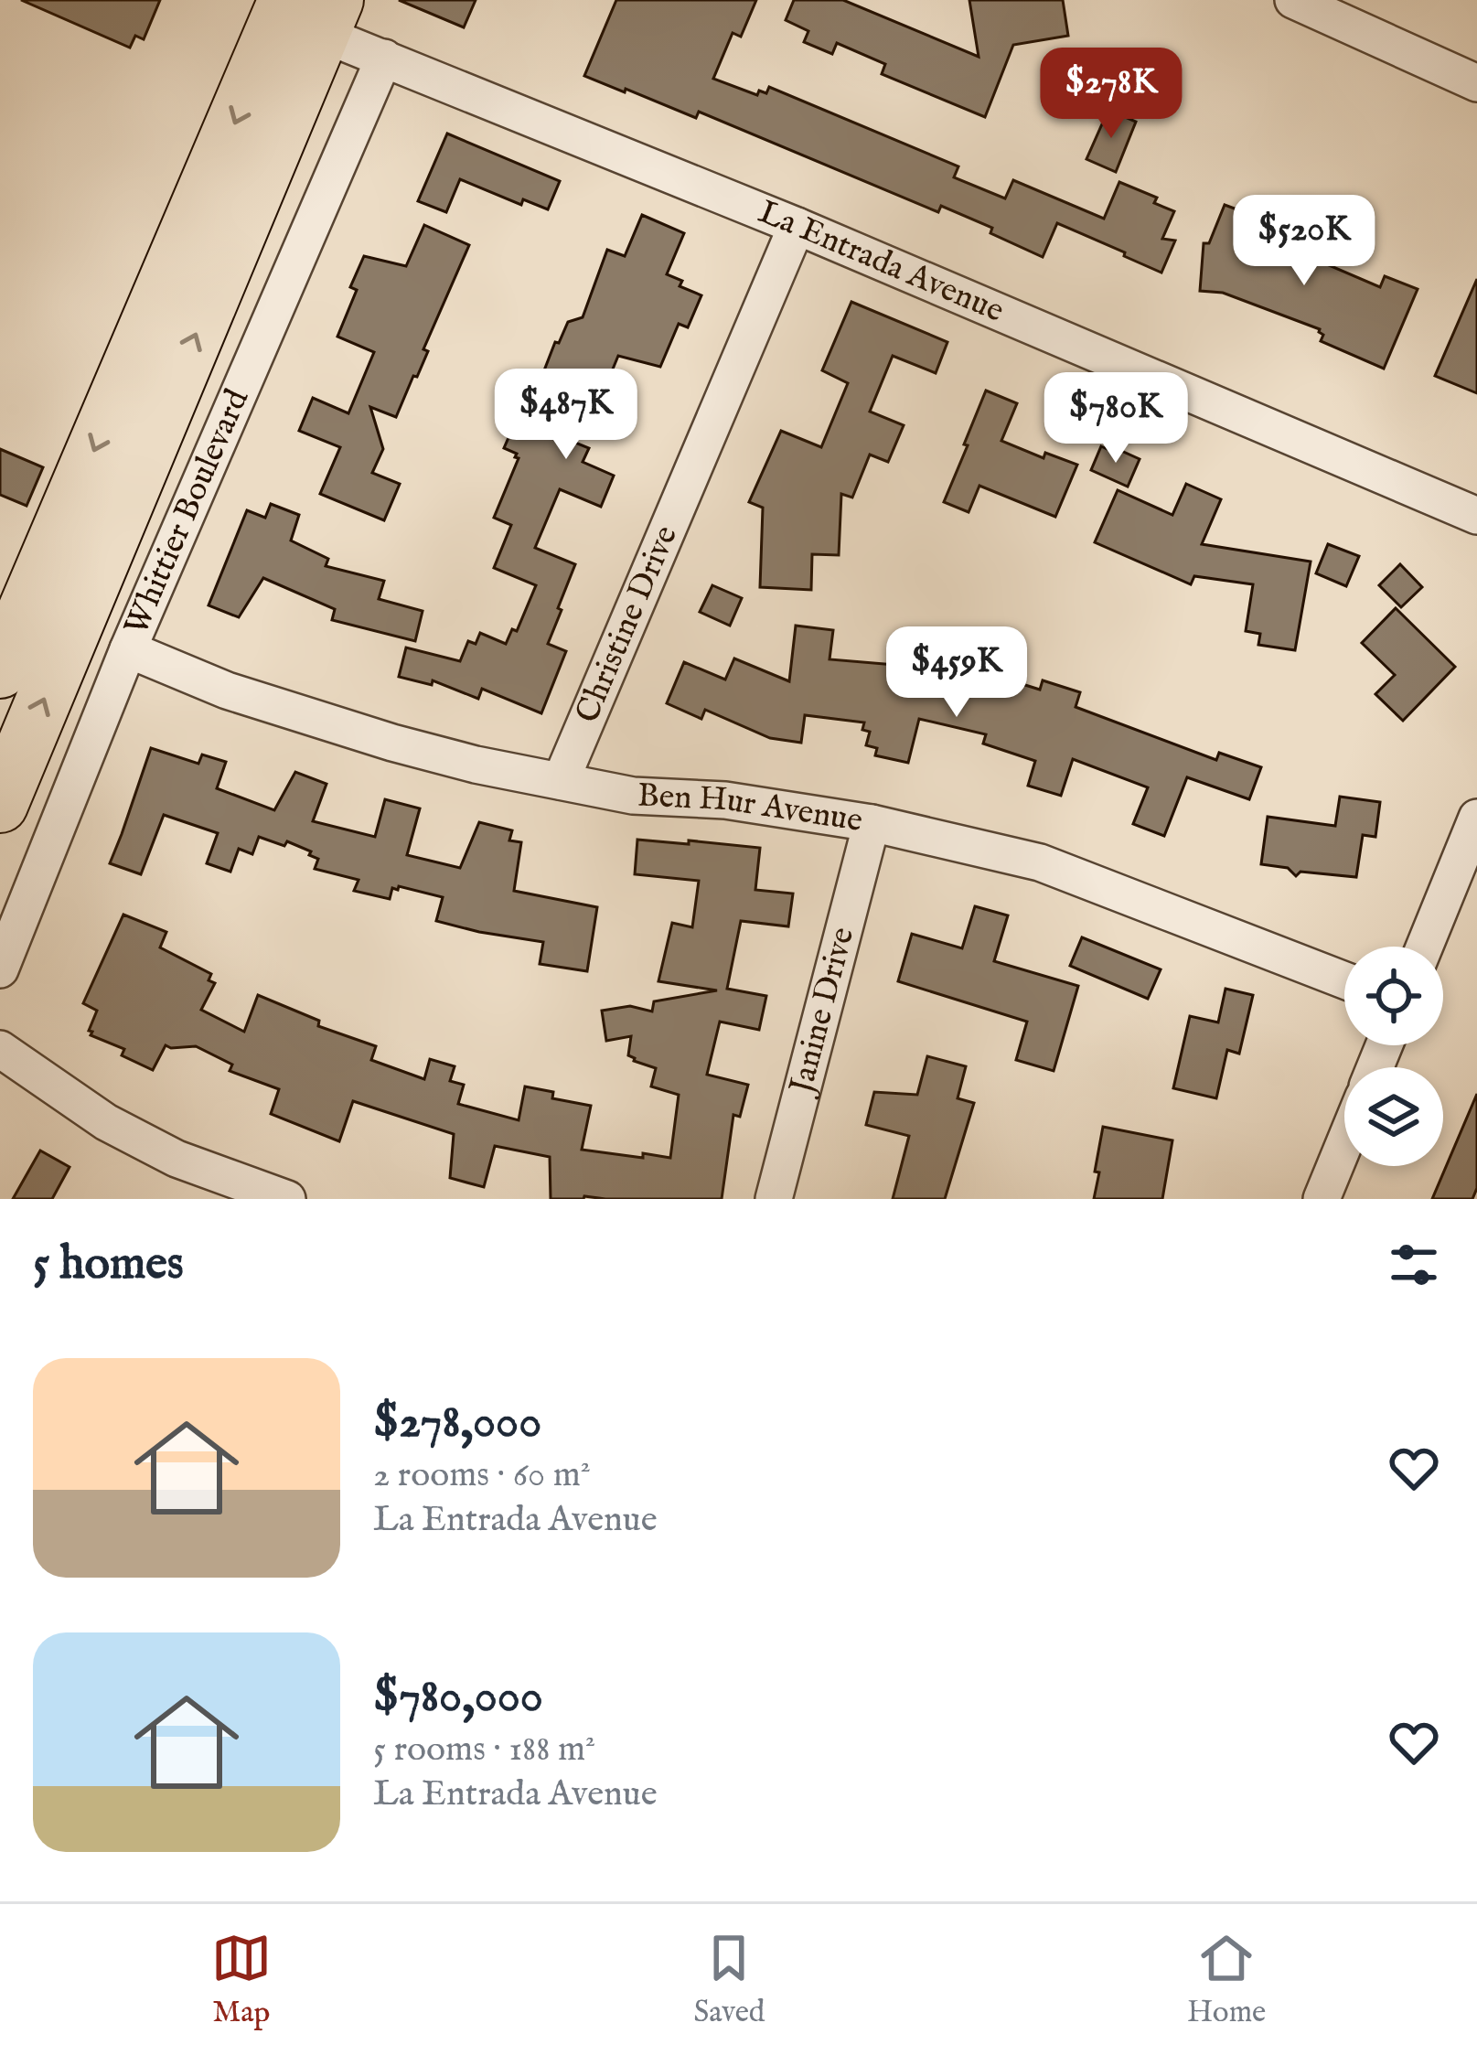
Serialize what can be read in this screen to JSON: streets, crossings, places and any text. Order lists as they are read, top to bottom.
{
  "streets": {
    "main road": ["Whittier Boulevard"],
    "street": [
      "La Entrada Avenue",
      "Christine Drive",
      "Ben Hur Avenue",
      "Janine Drive"
    ]
  },
  "crossings": [
    ["La Entrada Avenue", "Whittier Boulevard"],
    ["La Entrada Avenue", "Christine Drive"],
    ["Whittier Boulevard", "Ben Hur Avenue"],
    ["Christine Drive", "Ben Hur Avenue"],
    ["Ben Hur Avenue", "Janine Drive"]
  ],
  "page": {
    "price": [
      "$278K",
      "$520K",
      "$487K",
      "$780K",
      "$459K"
    ],
    "heading": "5 homes",
    "list": [
      {
        "name": "$278,000",
        "note": "2 rooms · 60 m² · La Entrada Avenue"
      },
      {
        "name": "$780,000",
        "note": "5 rooms · 188 m² · La Entrada Avenue"
      }
    ],
    "tabs": ["Map", "Saved", "Home"]
  }
}
